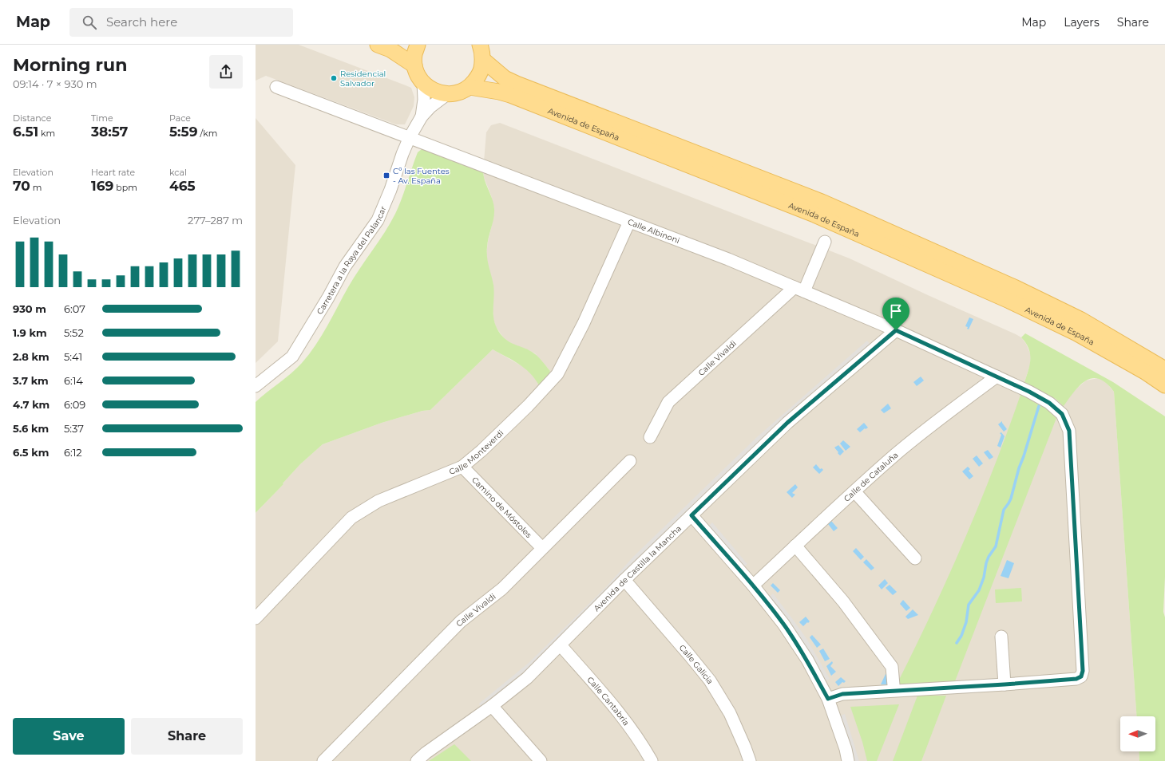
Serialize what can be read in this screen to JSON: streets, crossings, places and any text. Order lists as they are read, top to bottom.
{
  "streets": {
    "main road": ["Avenida de España"],
    "street": [
      "Calle Albinoni",
      "Carretera a la Raya del Palancar",
      "Calle Vivaldi",
      "Calle Monteverdi",
      "Calle de Cataluña",
      "Camino de Móstoles",
      "Avenida de Castilla la Mancha",
      "Calle Galicia",
      "Calle Cantabria"
    ]
  },
  "crossings": [
    ["Calle Albinoni", "Carretera a la Raya del Palancar"],
    ["Calle Albinoni", "Calle Vivaldi"],
    ["Calle Albinoni", "Calle Monteverdi"],
    ["Calle Albinoni", "Calle de Cataluña"],
    ["Calle Albinoni", "Avenida de Castilla la Mancha"],
    ["Calle Vivaldi", "Camino de Móstoles"],
    ["Calle Monteverdi", "Camino de Móstoles"],
    ["Avenida de Castilla la Mancha", "Calle Galicia"],
    ["Avenida de Castilla la Mancha", "Calle Cantabria"]
  ],
  "places": {
    "other": ["Residencial Salvador"],
    "transit": ["Cº las Fuentes - Av. España"]
  },
  "north": "left",
  "page": {
    "header": "Map",
    "search": "Search here",
    "nav": ["Map", "Layers", "Share"],
    "heading": ["Morning run", "09:14 · 7 × 930 m"],
    "stats": [
      ["Distance", "6.51 km"],
      ["Time", "38:57"],
      ["Pace", "5:59 /km"],
      ["Elevation", "70 m"],
      ["Heart rate", "169 bpm"],
      ["kcal", "465"]
    ],
    "chart": ["Elevation", "277–287 m"],
    "list": [
      {
        "name": "930 m",
        "note": "6:07"
      },
      {
        "name": "1.9 km",
        "note": "5:52"
      },
      {
        "name": "2.8 km",
        "note": "5:41"
      },
      {
        "name": "3.7 km",
        "note": "6:14"
      },
      {
        "name": "4.7 km",
        "note": "6:09"
      },
      {
        "name": "5.6 km",
        "note": "5:37"
      },
      {
        "name": "6.5 km",
        "note": "6:12"
      }
    ],
    "buttons": ["Save", "Share"]
  }
}
